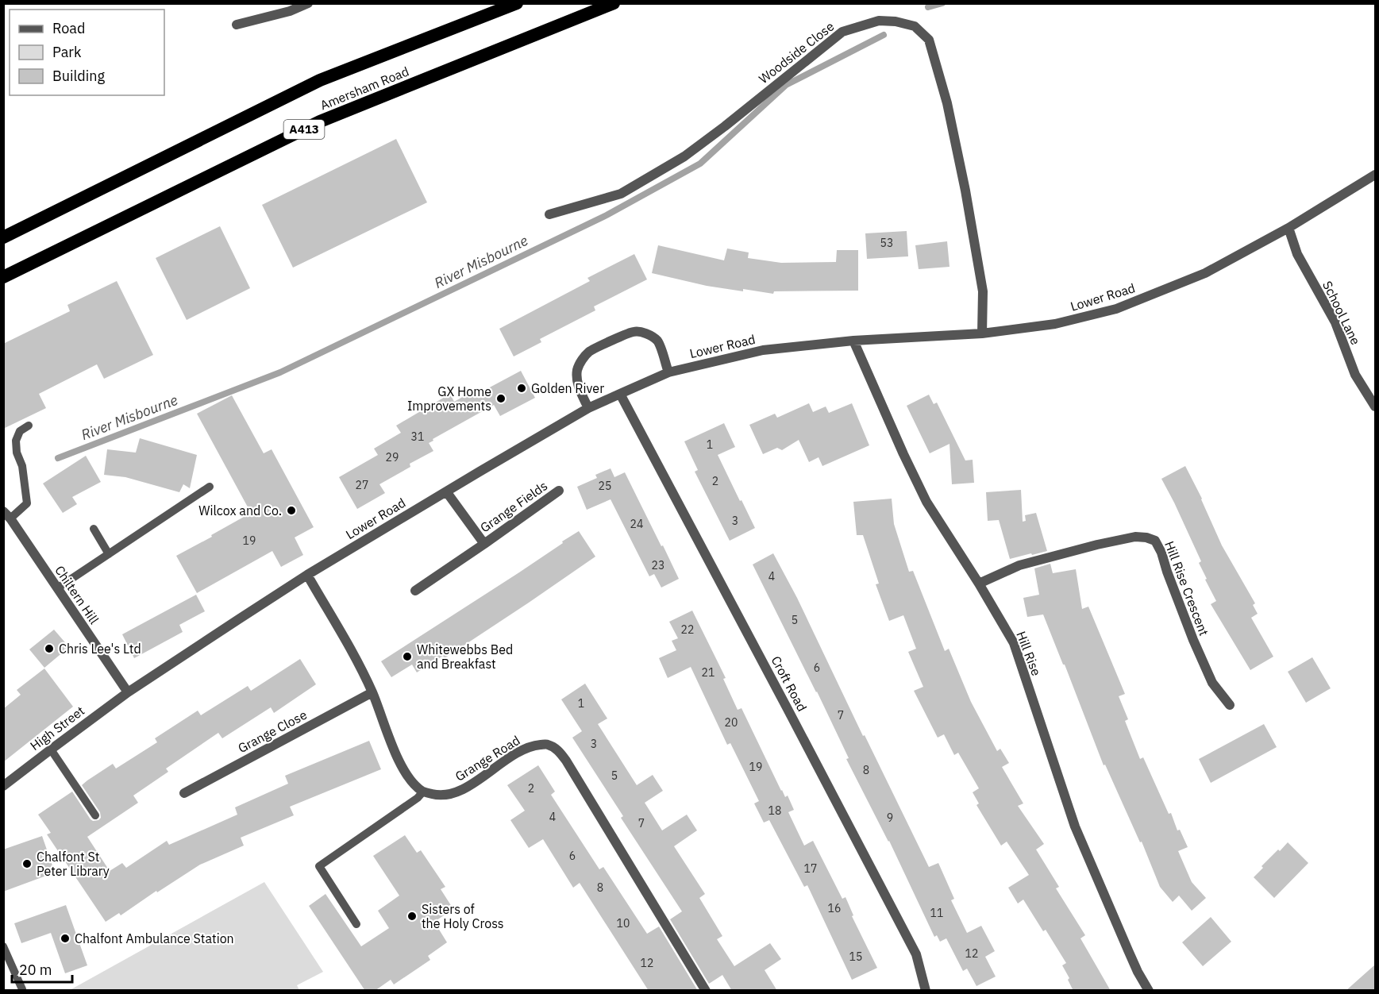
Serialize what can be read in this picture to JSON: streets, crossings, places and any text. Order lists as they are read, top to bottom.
{
  "streets": {
    "highway": ["Amersham Road", "A413"],
    "street": [
      "Woodside Close",
      "Lower Road",
      "School Lane",
      "Grange Fields",
      "Hill Rise Crescent",
      "Chiltern Hill",
      "Hill Rise",
      "Croft Road",
      "High Street",
      "Grange Close",
      "Grange Road"
    ]
  },
  "crossings": [
    ["Woodside Close", "Lower Road"],
    ["Lower Road", "School Lane"],
    ["Lower Road", "Grange Fields"],
    ["Lower Road", "Chiltern Hill"],
    ["Lower Road", "Hill Rise"],
    ["Lower Road", "Croft Road"],
    ["Lower Road", "High Street"],
    ["Hill Rise Crescent", "Hill Rise"],
    ["Chiltern Hill", "High Street"]
  ],
  "water": ["River Misbourne"],
  "places": [
    "Golden River",
    "GX Home Improvements",
    "Wilcox and Co.",
    "Chris Lee's Ltd",
    "Whitewebbs Bed and Breakfast",
    "Chalfont St Peter Library",
    "Sisters of the Holy Cross",
    "Chalfont Ambulance Station"
  ],
  "house_numbers": [
    "53",
    "31",
    "1",
    "29",
    "2",
    "27",
    "25",
    "3",
    "24",
    "19",
    "23",
    "4",
    "5",
    "22",
    "6",
    "21",
    "1",
    "7",
    "20",
    "3",
    "19",
    "8",
    "5",
    "2",
    "18",
    "4",
    "9",
    "7",
    "6",
    "17",
    "8",
    "16",
    "11",
    "10",
    "12",
    "15",
    "12"
  ],
  "legend": ["Road", "Park", "Building"],
  "scale_bar": "20 m"
}
